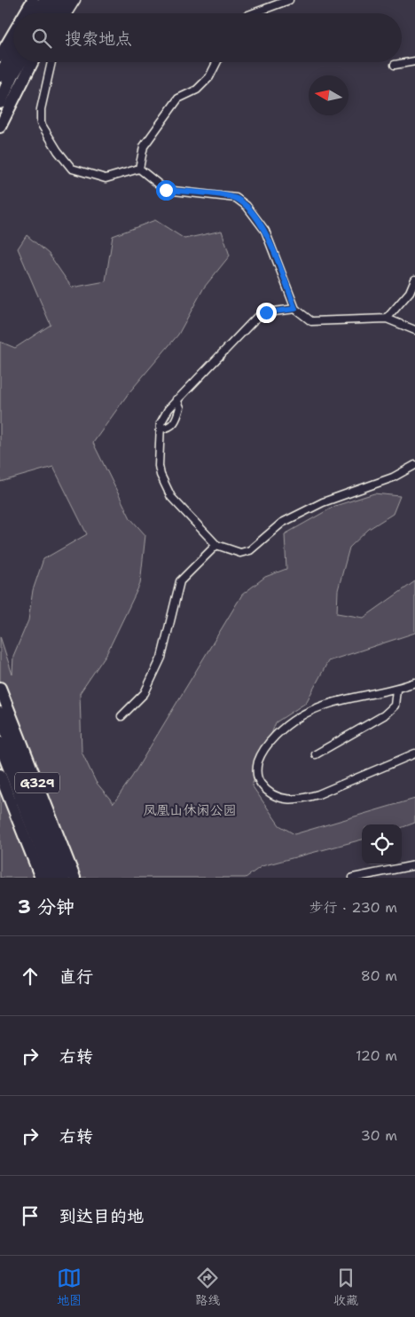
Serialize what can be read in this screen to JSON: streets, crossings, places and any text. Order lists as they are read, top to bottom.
{
  "streets": {
    "highway": ["G329"]
  },
  "parks": ["凤凰山休闲公园"],
  "north": "left",
  "page": {
    "search": "搜索地点",
    "heading": ["3 分钟", "步行 · 230 m"],
    "list": [
      ["直行", "80 m"],
      ["右转", "120 m"],
      ["右转", "30 m"],
      "到达目的地"
    ],
    "nav": ["地图", "路线", "收藏"]
  }
}
